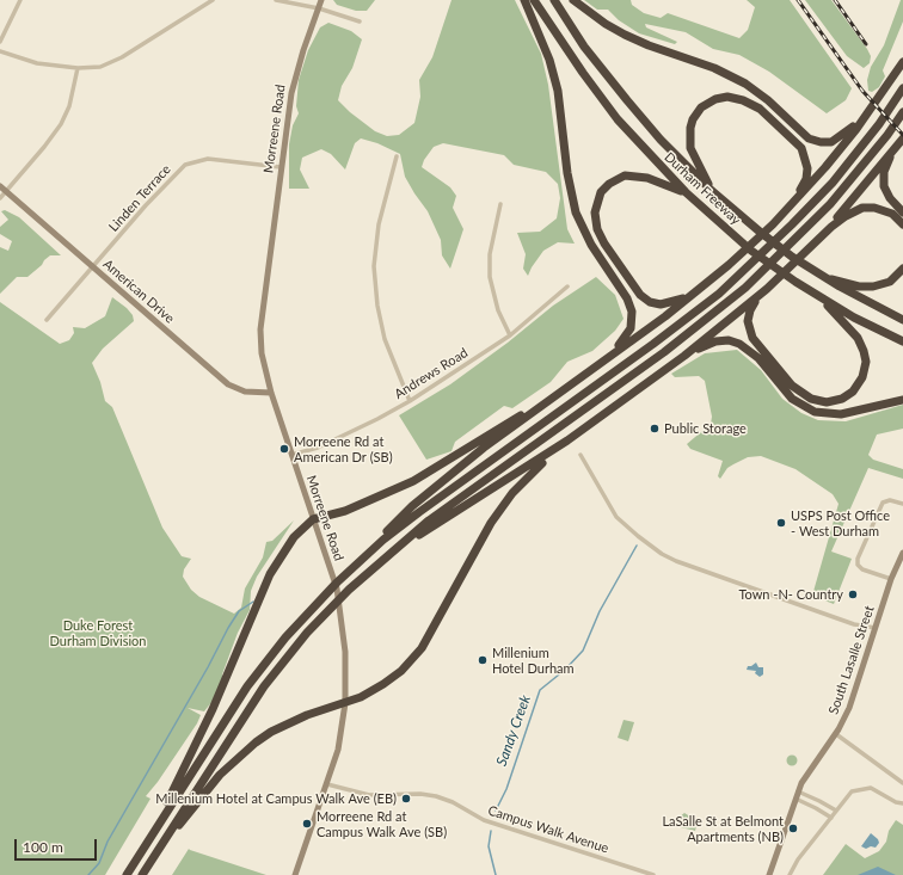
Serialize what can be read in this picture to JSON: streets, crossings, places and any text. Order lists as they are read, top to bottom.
{
  "streets": {
    "highway": ["Durham Freeway"],
    "street": [
      "Morreene Road",
      "Linden Terrace",
      "American Drive",
      "Andrews Road",
      "South Lasalle Street",
      "Campus Walk Avenue"
    ]
  },
  "crossings": [
    ["Morreene Road", "Linden Terrace"],
    ["Morreene Road", "American Drive"],
    ["Morreene Road", "Andrews Road"],
    ["Morreene Road", "Campus Walk Avenue"],
    ["Linden Terrace", "American Drive"]
  ],
  "water": ["Sandy Creek"],
  "parks": ["Duke Forest Durham Division"],
  "places": [
    "Public Storage",
    "Morreene Rd at American Dr (SB)",
    "USPS Post Office - West Durham",
    "Town -N- Country",
    "Millenium Hotel Durham",
    "Millenium Hotel at Campus Walk Ave (EB)",
    "Morreene Rd at Campus Walk Ave (SB)",
    "LaSalle St at Belmont Apartments (NB)"
  ],
  "scale_bar": "100 m"
}
